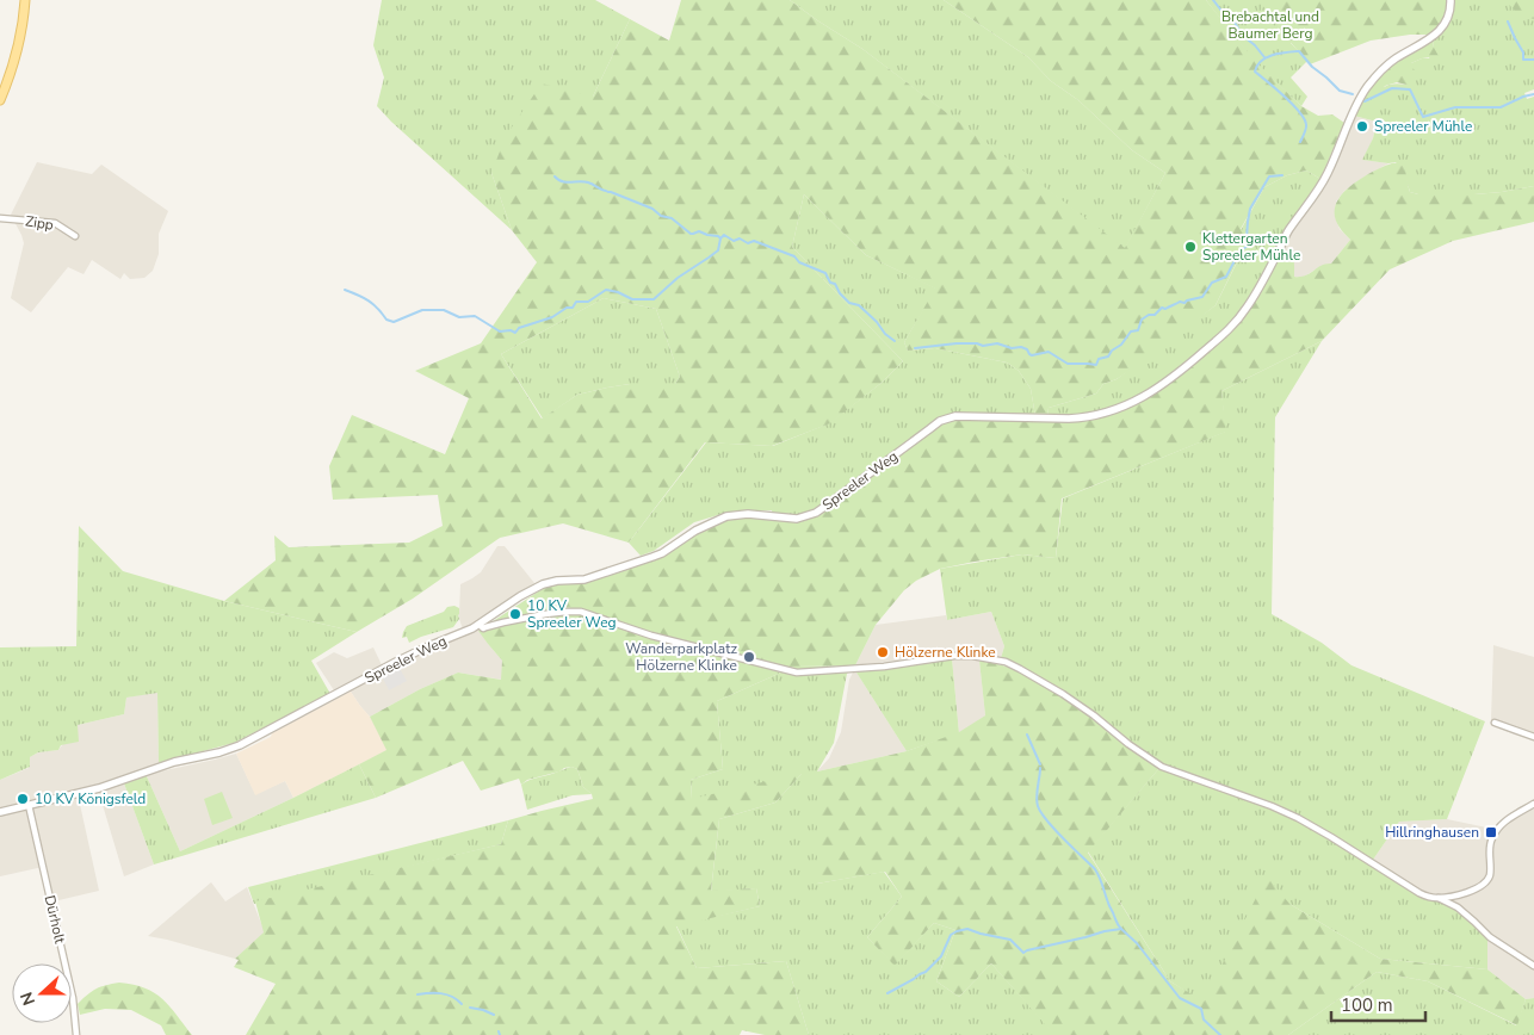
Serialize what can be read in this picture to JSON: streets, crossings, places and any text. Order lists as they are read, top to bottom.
{
  "streets": {
    "street": ["Zipp", "Spreeler Weg", "Dürholt"]
  },
  "crossings": [
    ["Spreeler Weg", "Dürholt"]
  ],
  "parks": ["Brebachtal und Baumer Berg"],
  "places": {
    "other": [
      "Spreeler Mühle",
      "Klettergarten Spreeler Mühle",
      "10 KV Spreeler Weg",
      "Hölzerne Klinke",
      "Wanderparkplatz Hölzerne Klinke",
      "10 KV Königsfeld"
    ],
    "transit": ["Hillringhausen"]
  },
  "scale_bar": "100 m",
  "north": "left"
}
